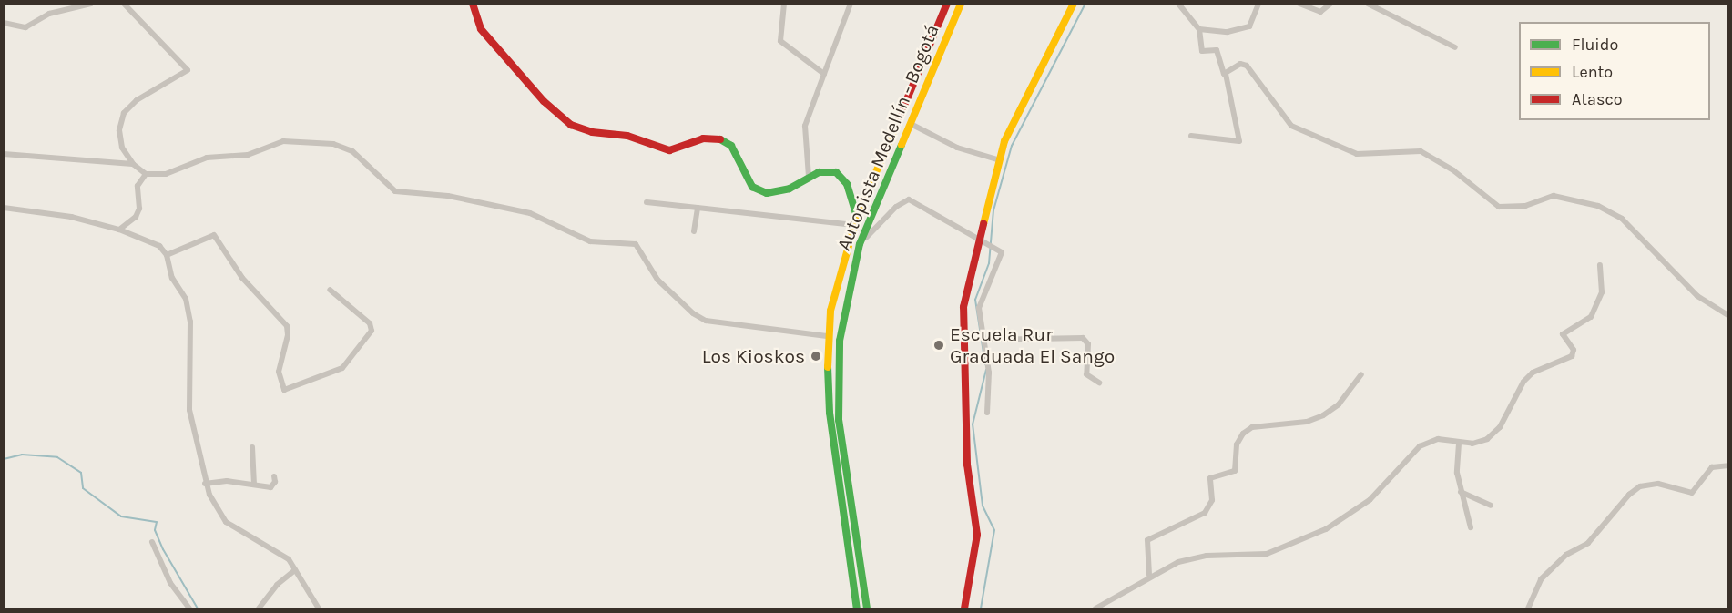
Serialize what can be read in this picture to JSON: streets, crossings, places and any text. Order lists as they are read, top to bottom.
{
  "streets": {
    "main road": ["Autopista Medellín - Bogotá"]
  },
  "places": ["Escuela Rur Graduada El Sango", "Los Kioskos"],
  "legend": ["Fluido", "Lento", "Atasco"]
}
